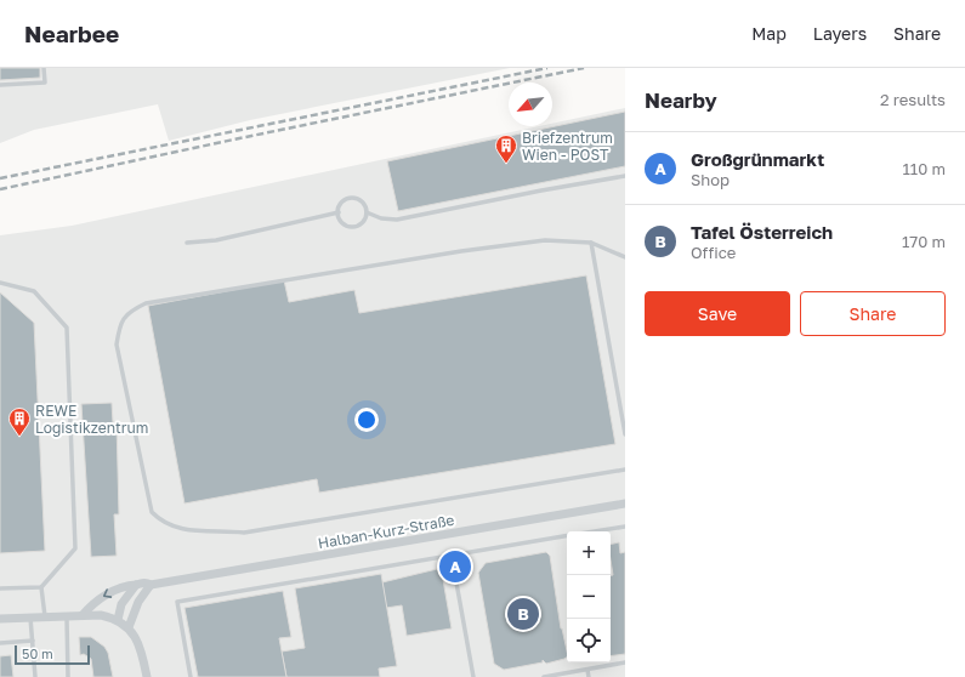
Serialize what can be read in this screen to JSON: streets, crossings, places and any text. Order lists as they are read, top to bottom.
{
  "streets": {
    "street": ["Halban-Kurz-Straße"]
  },
  "places": {
    "building": ["Briefzentrum Wien - POST", "REWE Logistikzentrum"]
  },
  "scale_bar": "50 m",
  "north": "bottom left",
  "page": {
    "header": "Nearbee",
    "nav": ["Map", "Layers", "Share"],
    "heading": ["Nearby", "2 results"],
    "list": [
      {
        "mark": "A",
        "name": "Großgrünmarkt",
        "note": "Shop",
        "value": "110 m"
      },
      {
        "mark": "B",
        "name": "Tafel Österreich",
        "note": "Office",
        "value": "170 m"
      }
    ],
    "buttons": ["Save", "Share"],
    "map_buttons": ["+", "−"],
    "pins": ["A", "B"],
    "scale": "50 m"
  }
}
